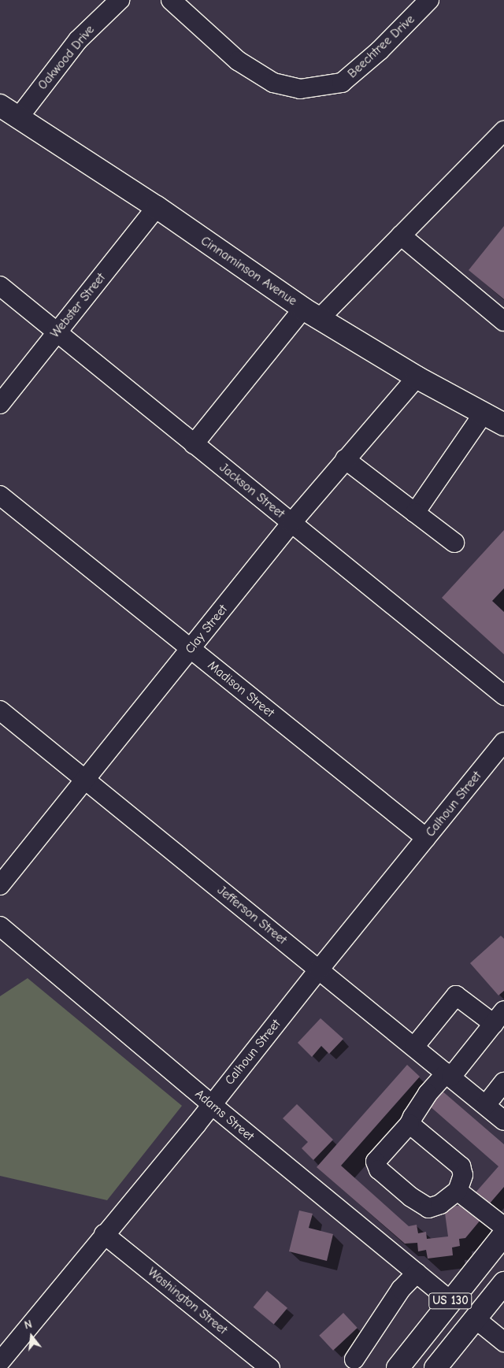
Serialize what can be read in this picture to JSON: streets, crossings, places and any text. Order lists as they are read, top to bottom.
{
  "streets": {
    "main road": ["Cinnaminson Avenue", "US 130"],
    "street": [
      "Beechtree Drive",
      "Oakwood Drive",
      "Webster Street",
      "Jackson Street",
      "Clay Street",
      "Madison Street",
      "Calhoun Street",
      "Jefferson Street",
      "Adams Street",
      "Washington Street"
    ]
  },
  "crossings": [
    ["Oakwood Drive", "Cinnaminson Avenue"],
    ["Cinnaminson Avenue", "Webster Street"],
    ["Cinnaminson Avenue", "Clay Street"],
    ["Webster Street", "Jackson Street"],
    ["Jackson Street", "Clay Street"],
    ["Clay Street", "Madison Street"],
    ["Clay Street", "Jefferson Street"],
    ["Madison Street", "Calhoun Street"],
    ["Calhoun Street", "Jefferson Street"],
    ["Calhoun Street", "Adams Street"],
    ["Calhoun Street", "Washington Street"],
    ["Adams Street", "US 130"]
  ],
  "north": "top"
}
